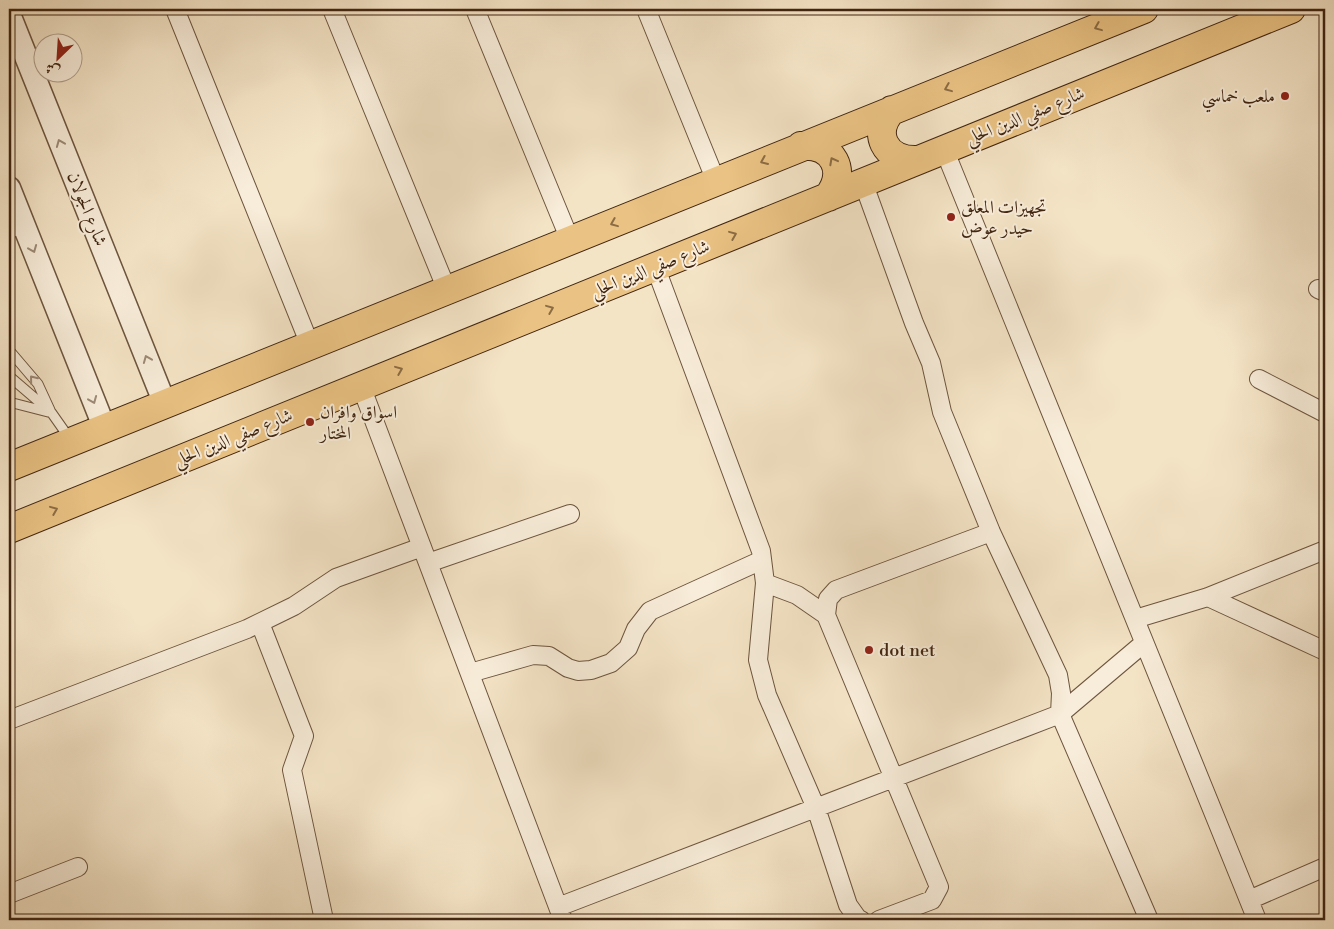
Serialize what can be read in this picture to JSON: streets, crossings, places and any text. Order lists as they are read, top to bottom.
{
  "streets": {
    "main road": ["شارع صفي الدين الحلي"],
    "street": ["شارع الجولان"]
  },
  "places": [
    "ملعب خماسي",
    "تجهيزات المعلق حيدر عوض",
    "اسواق وافران المختار",
    "dot net"
  ],
  "north": "bottom left"
}
